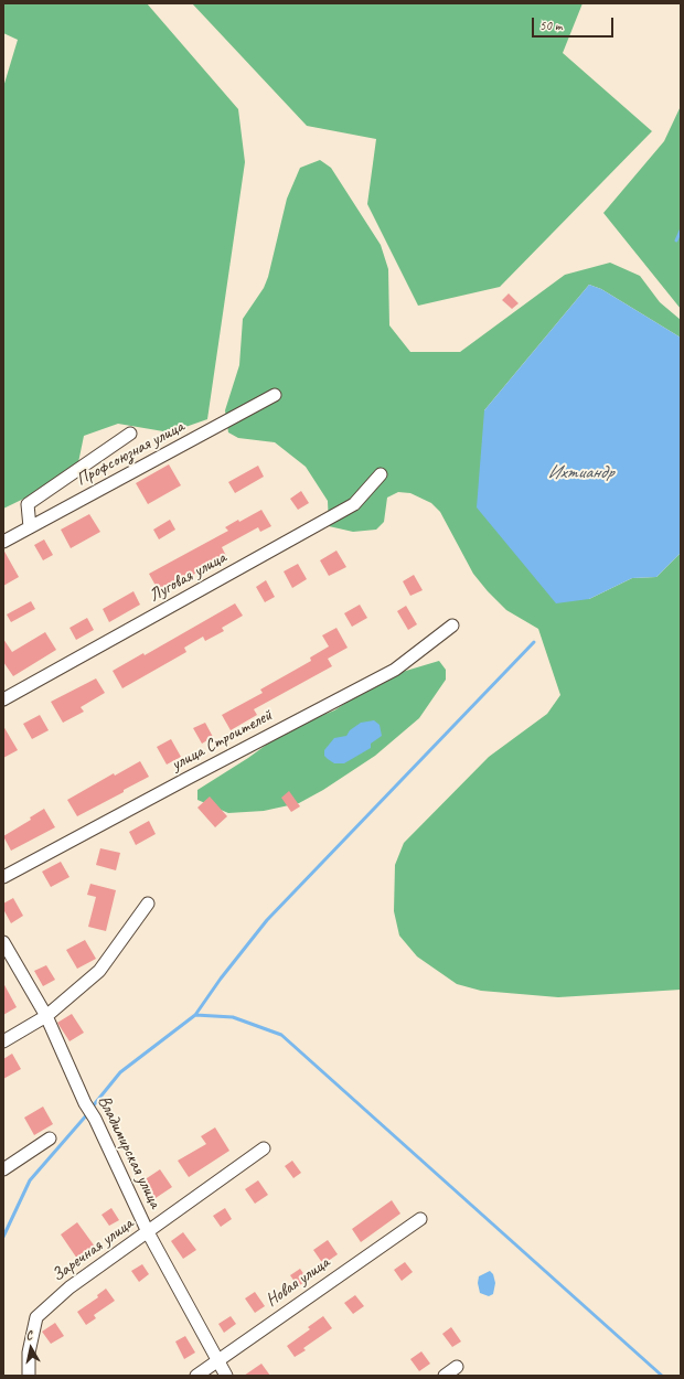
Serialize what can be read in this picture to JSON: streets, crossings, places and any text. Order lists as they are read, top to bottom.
{
  "streets": {
    "street": [
      "Профсоюзная улица",
      "Луговая улица",
      "улица Строителей",
      "Владимирская улица",
      "Заречная улица",
      "Новая улица"
    ]
  },
  "crossings": [
    ["Владимирская улица", "Заречная улица"],
    ["Владимирская улица", "Новая улица"]
  ],
  "water": ["Ихтиандр"],
  "scale_bar": "50 m",
  "north": "top"
}
